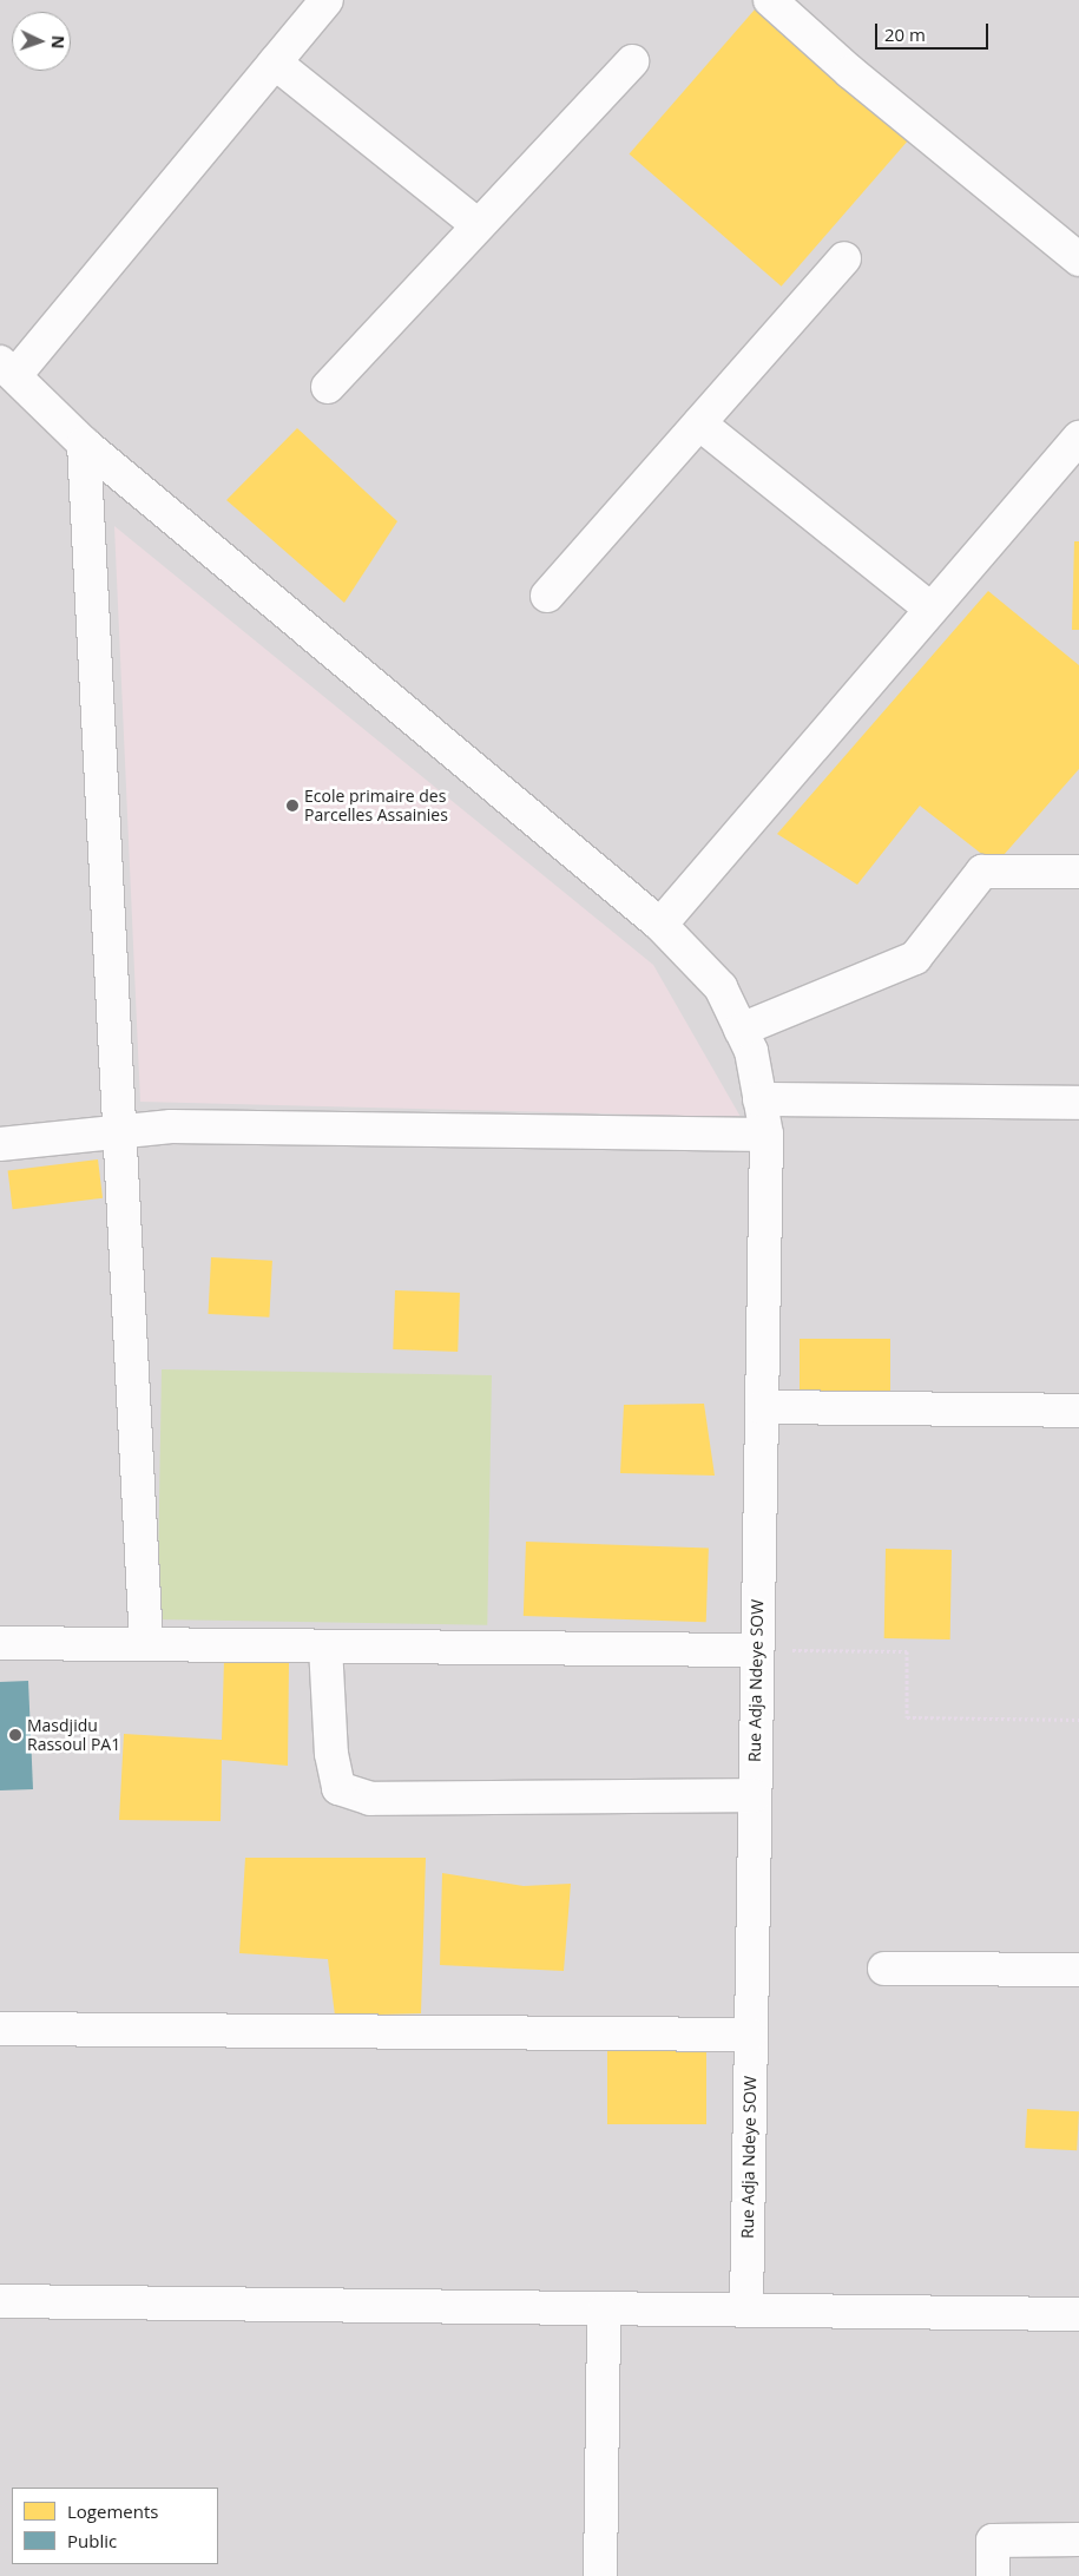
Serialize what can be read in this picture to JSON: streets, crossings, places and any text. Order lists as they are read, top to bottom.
{
  "streets": {
    "street": ["Rue Adja Ndeye SOW"]
  },
  "places": ["Ecole primaire des Parcelles Assainies", "Masdjidu Rassoul PA1"],
  "legend": ["Logements", "Public"],
  "scale_bar": "20 m",
  "north": "right"
}
